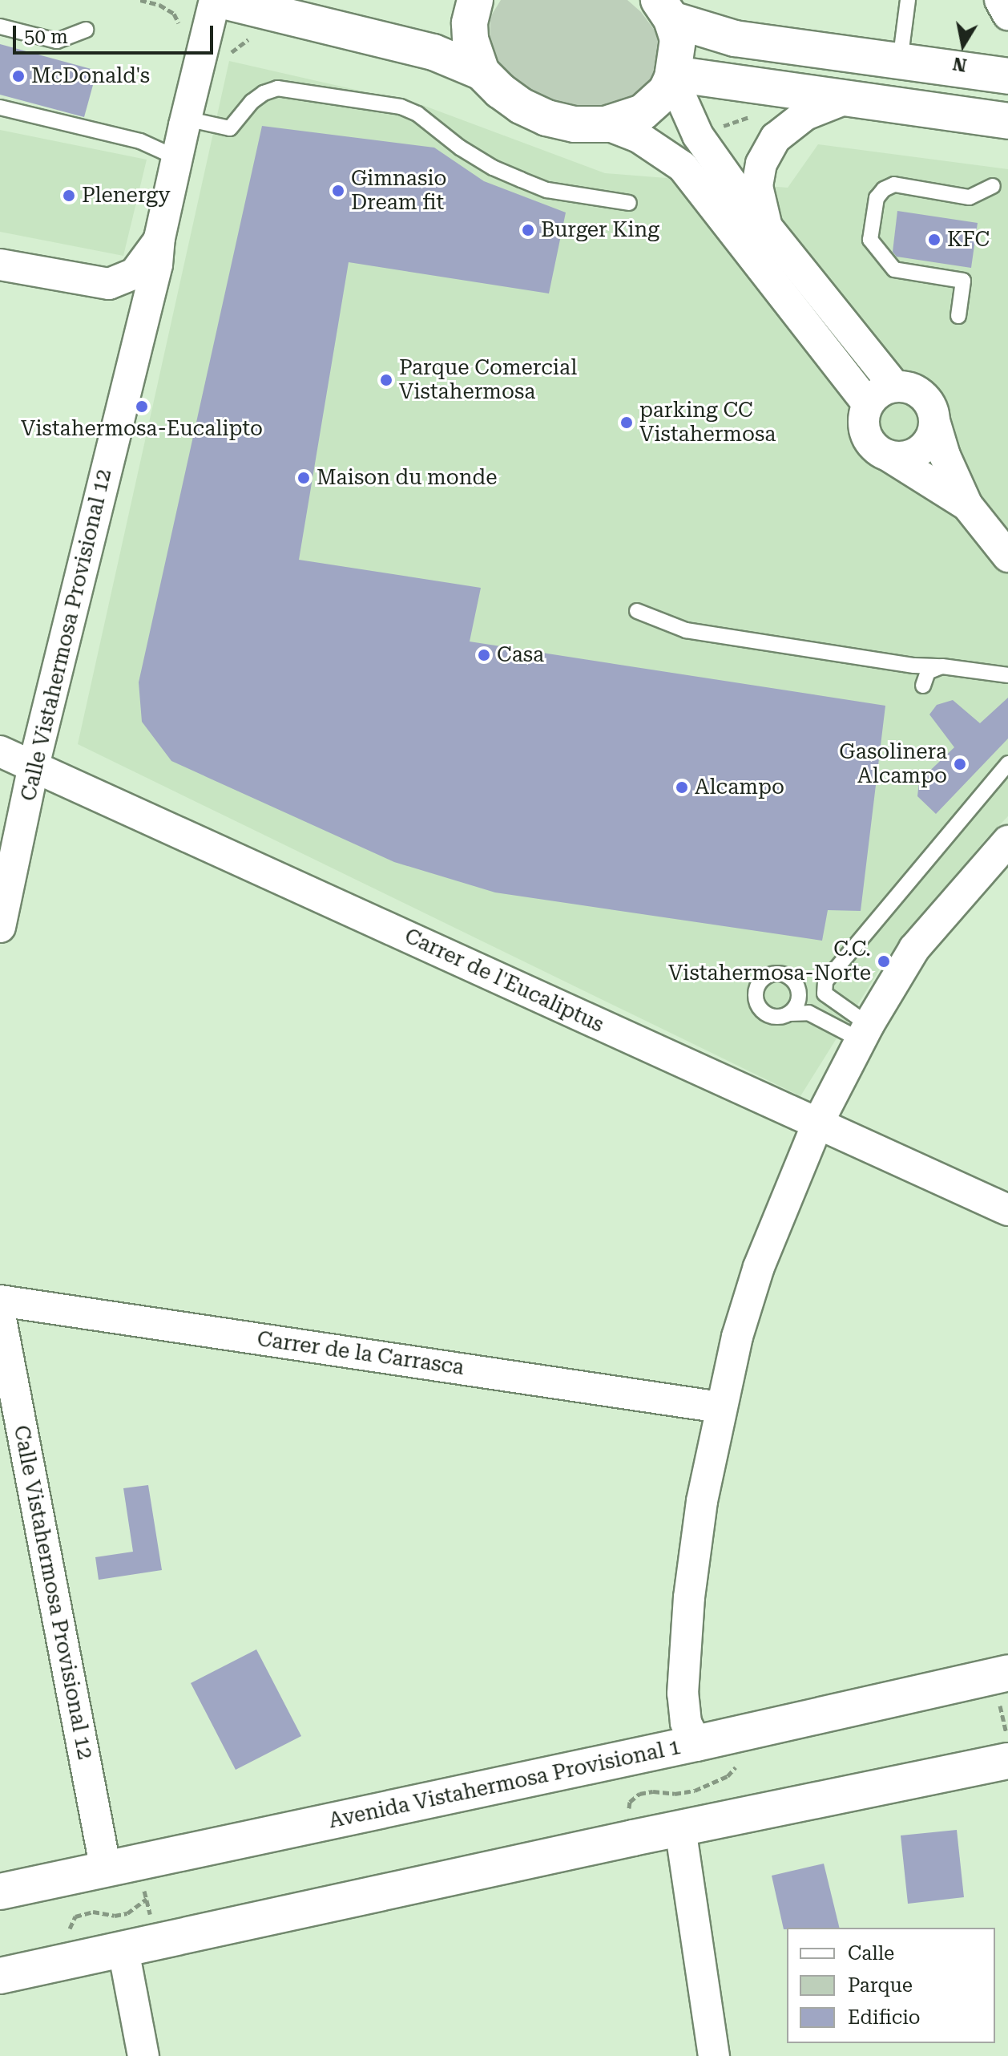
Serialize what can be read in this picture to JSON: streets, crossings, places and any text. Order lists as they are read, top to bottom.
{
  "streets": {
    "street": [
      "Calle Vistahermosa Provisional 12",
      "Carrer de l'Eucaliptus",
      "Carrer de la Carrasca",
      "Avenida Vistahermosa Provisional 1"
    ]
  },
  "crossings": [
    ["Calle Vistahermosa Provisional 12", "Carrer de l'Eucaliptus"],
    ["Calle Vistahermosa Provisional 12", "Avenida Vistahermosa Provisional 1"]
  ],
  "places": [
    "McDonald's",
    "Gimnasio Dream fit",
    "Plenergy",
    "Burger King",
    "KFC",
    "Parque Comercial Vistahermosa",
    "Vistahermosa-Eucalipto",
    "parking CC Vistahermosa",
    "Maison du monde",
    "Casa",
    "Gasolinera Alcampo",
    "Alcampo",
    "C.C. Vistahermosa-Norte"
  ],
  "legend": ["Calle", "Parque", "Edificio"],
  "scale_bar": "50 m",
  "north": "bottom"
}
